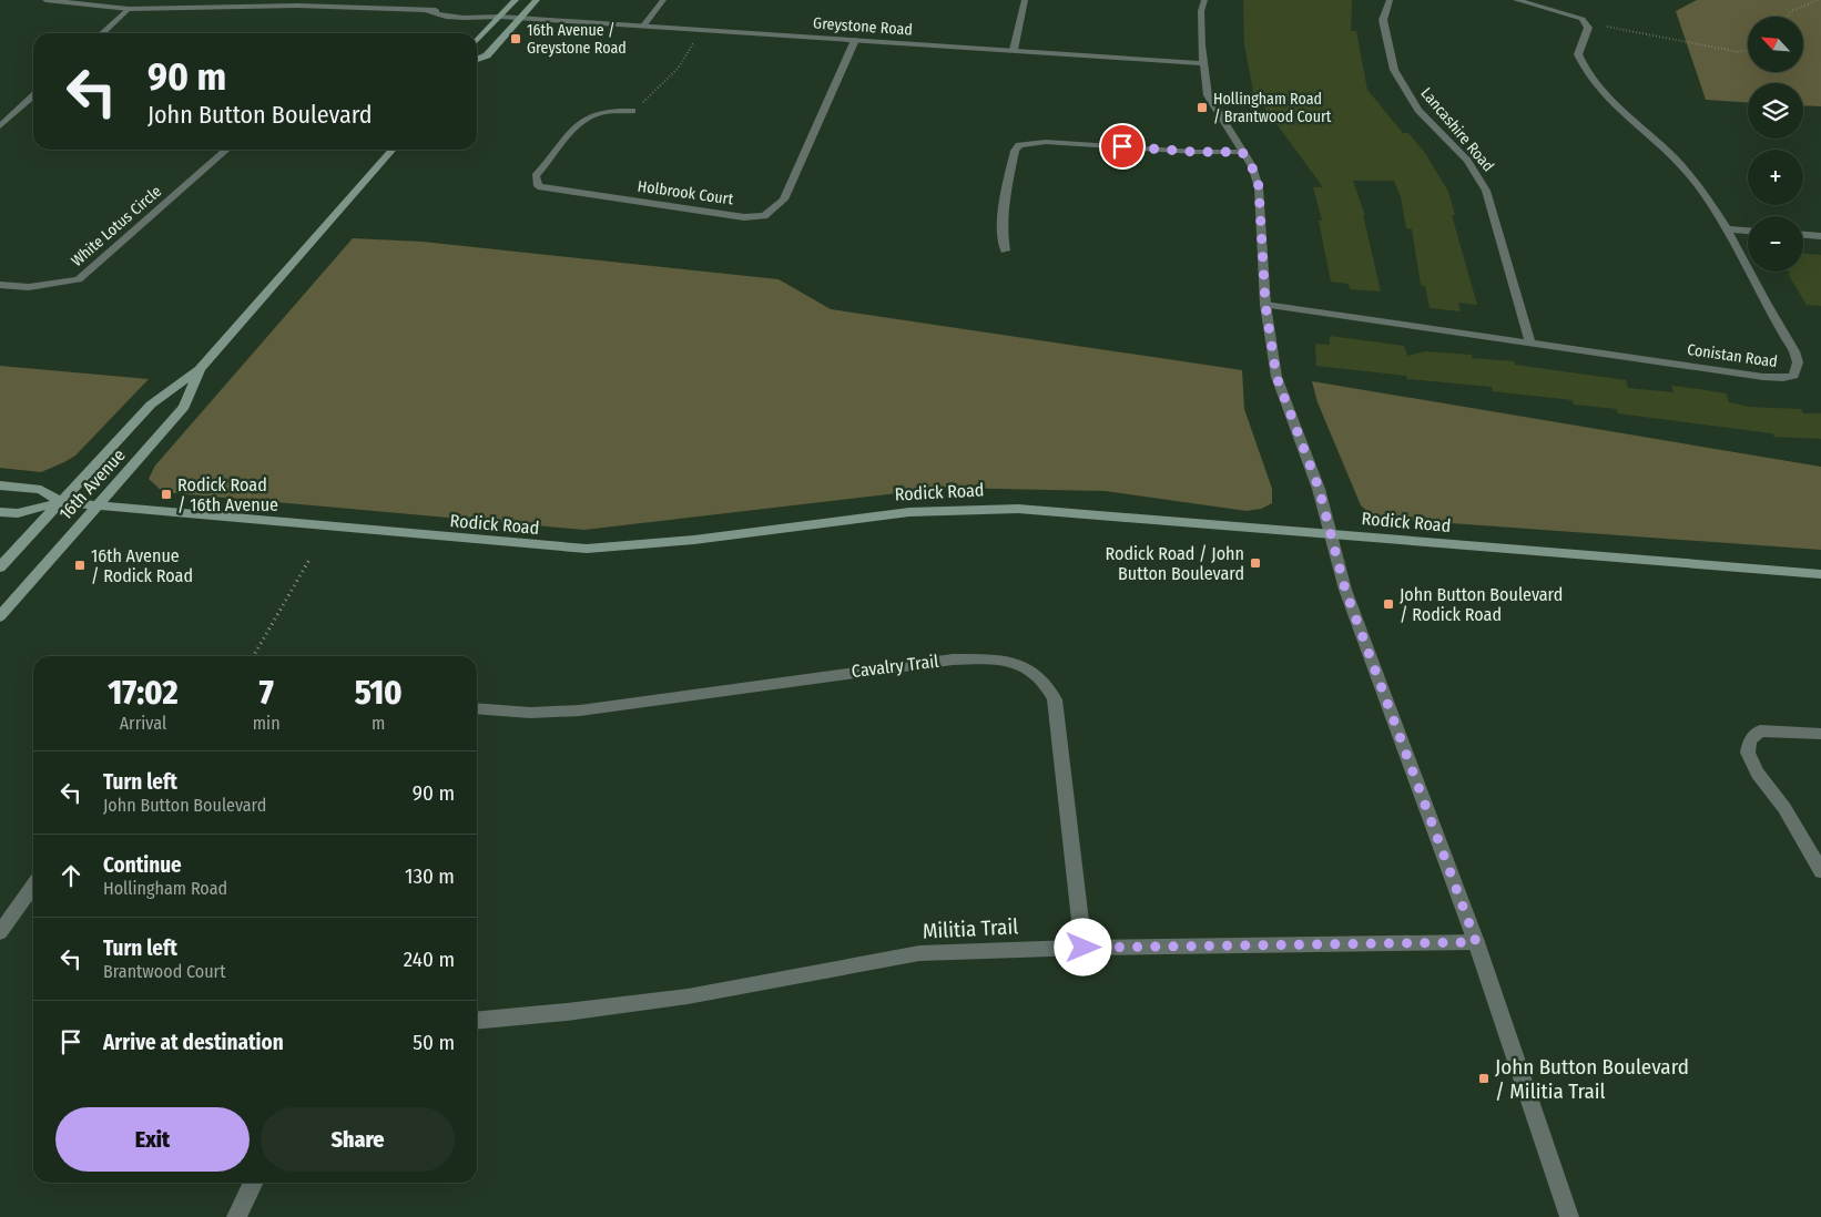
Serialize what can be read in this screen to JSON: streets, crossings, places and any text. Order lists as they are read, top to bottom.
{
  "streets": {
    "main road": ["16th Avenue", "Rodick Road"],
    "street": [
      "Greystone Road",
      "Lancashire Road",
      "Holbrook Court",
      "White Lotus Circle",
      "Conistan Road",
      "Cavalry Trail",
      "Militia Trail"
    ]
  },
  "crossings": [
    ["Greystone Road", "Holbrook Court"],
    ["Lancashire Road", "Conistan Road"],
    ["16th Avenue", "Rodick Road"],
    ["Cavalry Trail", "Militia Trail"]
  ],
  "places": {
    "transit": [
      "16th Avenue / Greystone Road",
      "Hollingham Road / Brantwood Court",
      "Rodick Road / 16th Avenue",
      "Rodick Road / John Button Boulevard",
      "16th Avenue / Rodick Road",
      "John Button Boulevard / Rodick Road",
      "John Button Boulevard / Militia Trail"
    ]
  },
  "north": "top left",
  "page": {
    "map_buttons": ["+", "−"],
    "turn": ["90 m", "John Button Boulevard"],
    "eta": [
      "17:02",
      "Arrival",
      "7",
      "min",
      "510",
      "m"
    ],
    "list": [
      {
        "name": "Turn left",
        "note": "John Button Boulevard",
        "value": "90 m"
      },
      {
        "name": "Continue",
        "note": "Hollingham Road",
        "value": "130 m"
      },
      {
        "name": "Turn left",
        "note": "Brantwood Court",
        "value": "240 m"
      },
      {
        "name": "Arrive at destination",
        "value": "50 m"
      }
    ],
    "buttons": ["Exit", "Share"]
  }
}
